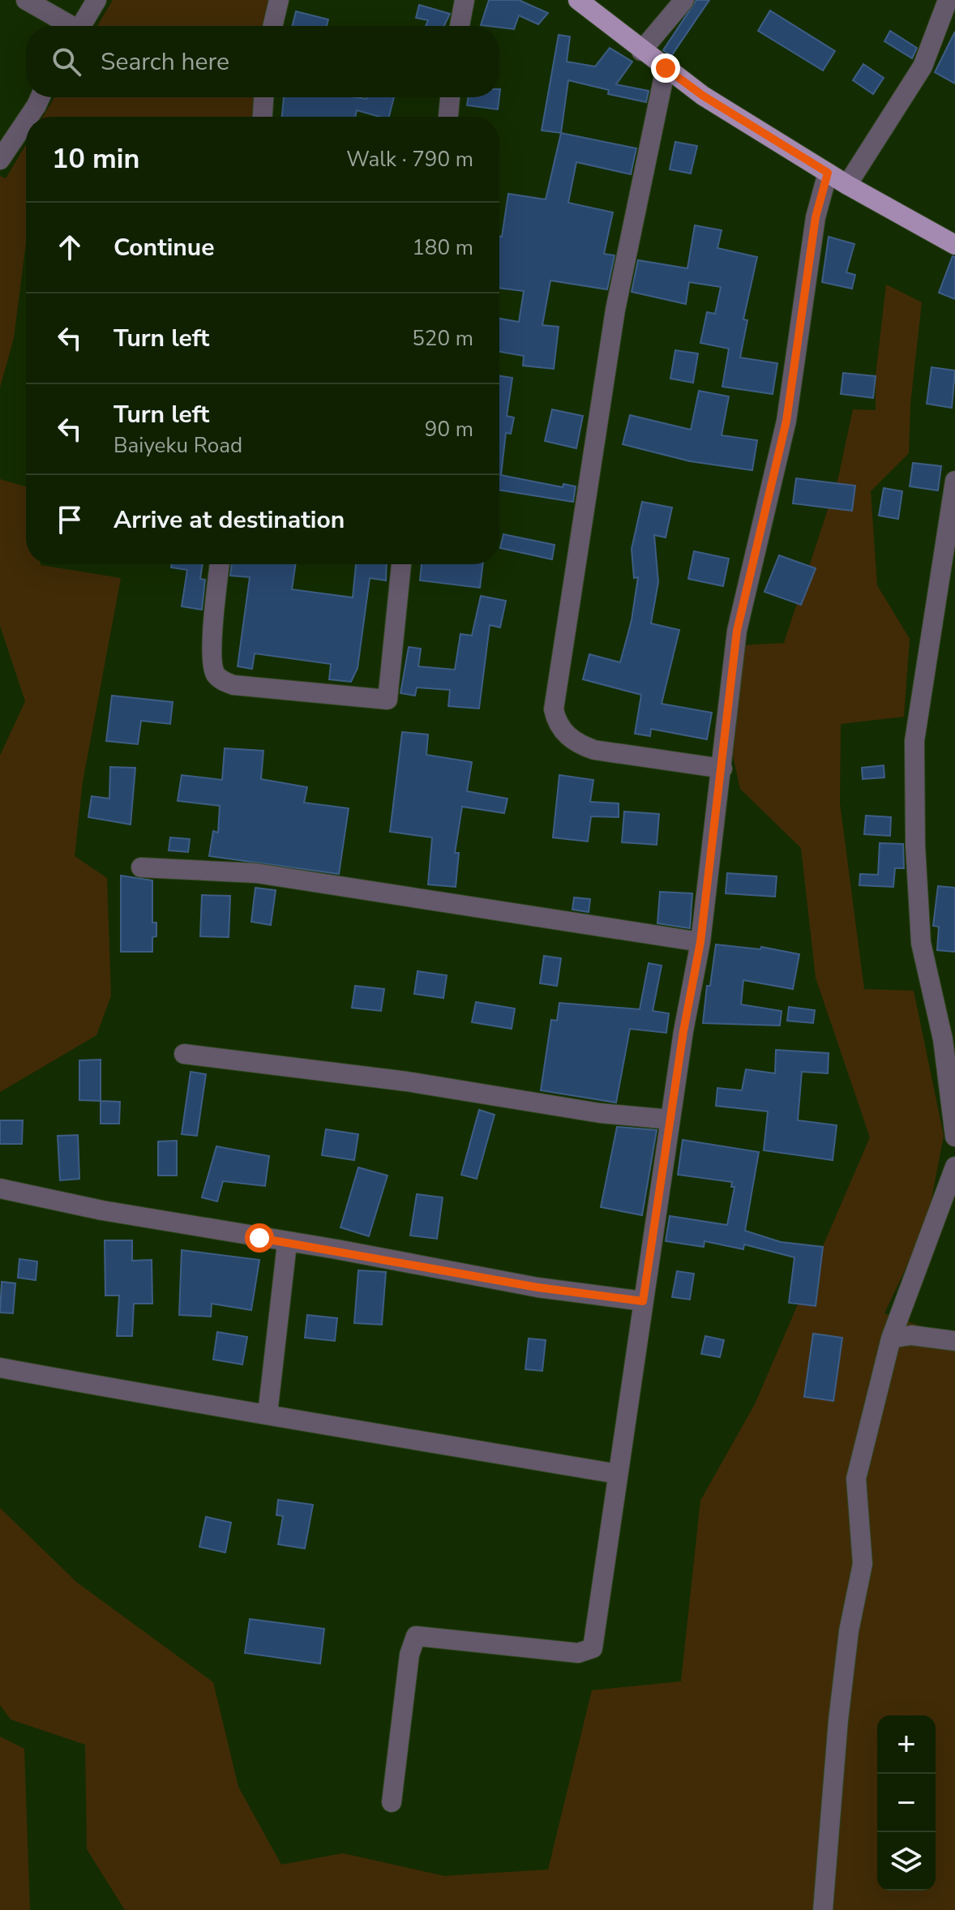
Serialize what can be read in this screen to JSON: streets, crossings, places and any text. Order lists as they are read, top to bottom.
{
  "page": {
    "search": "Search here",
    "heading": ["10 min", "Walk · 790 m"],
    "list": [
      ["Continue", "180 m"],
      ["Turn left", "520 m"],
      ["Turn left", "Baiyeku Road", "90 m"],
      "Arrive at destination"
    ],
    "map_buttons": ["+", "−"]
  }
}
